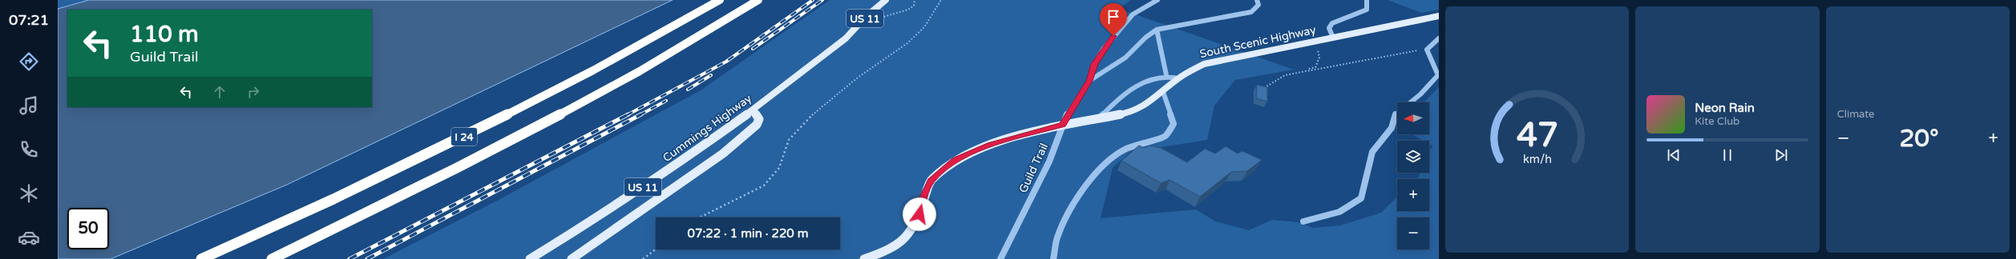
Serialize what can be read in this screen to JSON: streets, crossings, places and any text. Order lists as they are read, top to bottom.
{
  "streets": {
    "highway": ["I 24"],
    "main road": ["US 11", "South Scenic Highway", "Cummings Highway"],
    "lane": ["Guild Trail"]
  },
  "crossings": [
    ["South Scenic Highway", "Guild Trail"]
  ],
  "north": "left",
  "page": {
    "tabs": "07:21",
    "tile": "Climate",
    "turn": ["110 m", "Guild Trail"],
    "song": ["Neon Rain", "Kite Club"],
    "map_buttons": ["+", "−"],
    "heat": ["−", "20°", "+"],
    "limit": "50",
    "trip": "07:22 · 1 min · 220 m",
    "gauge": ["47", "km/h"]
  }
}
